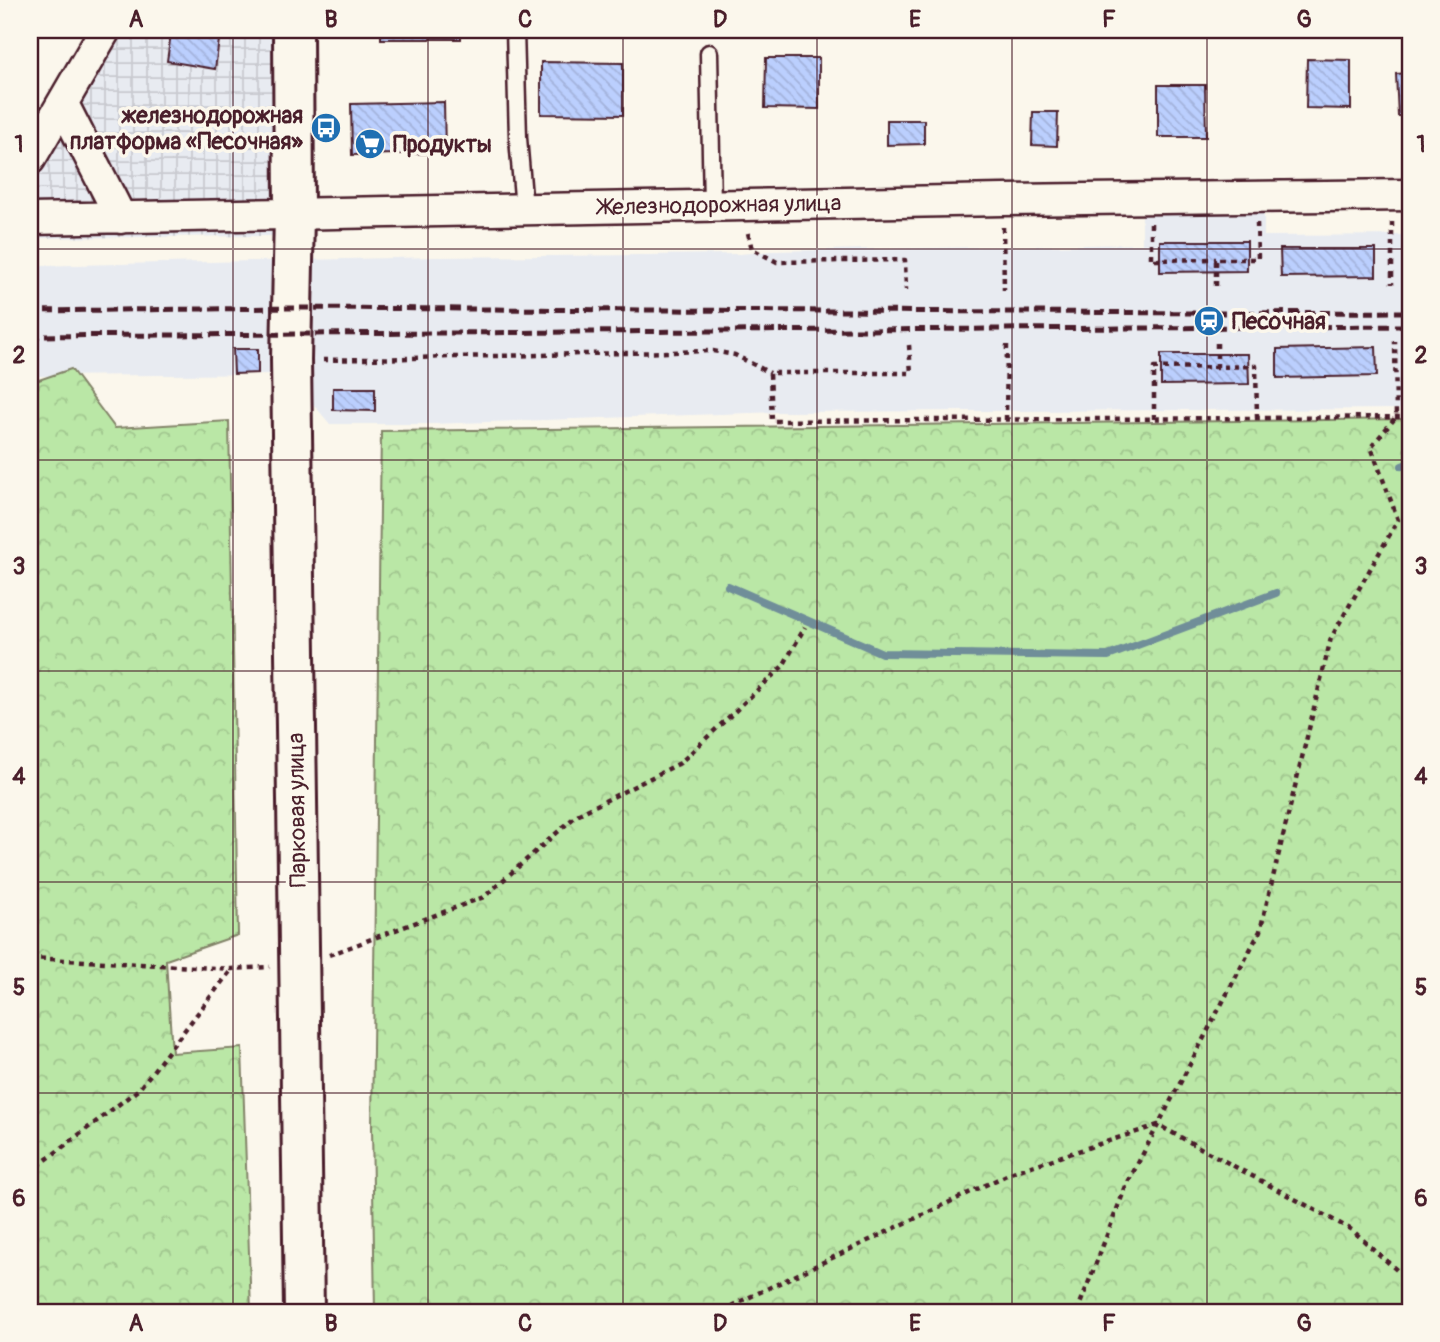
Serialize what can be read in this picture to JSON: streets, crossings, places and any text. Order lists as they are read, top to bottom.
{
  "streets": {
    "main road": ["Парковая улица"],
    "street": ["Железнодорожная улица"]
  },
  "crossings": [
    ["Железнодорожная улица", "Парковая улица"]
  ],
  "places": {
    "bus stop": ["железнодорожная платформа «Песочная»"],
    "supermarket": ["Продукты"],
    "station": ["Песочная"]
  },
  "grid": {
    "columns": [
      "A",
      "B",
      "C",
      "D",
      "E",
      "F",
      "G"
    ],
    "rows": [
      "1",
      "2",
      "3",
      "4",
      "5",
      "6"
    ]
  }
}
